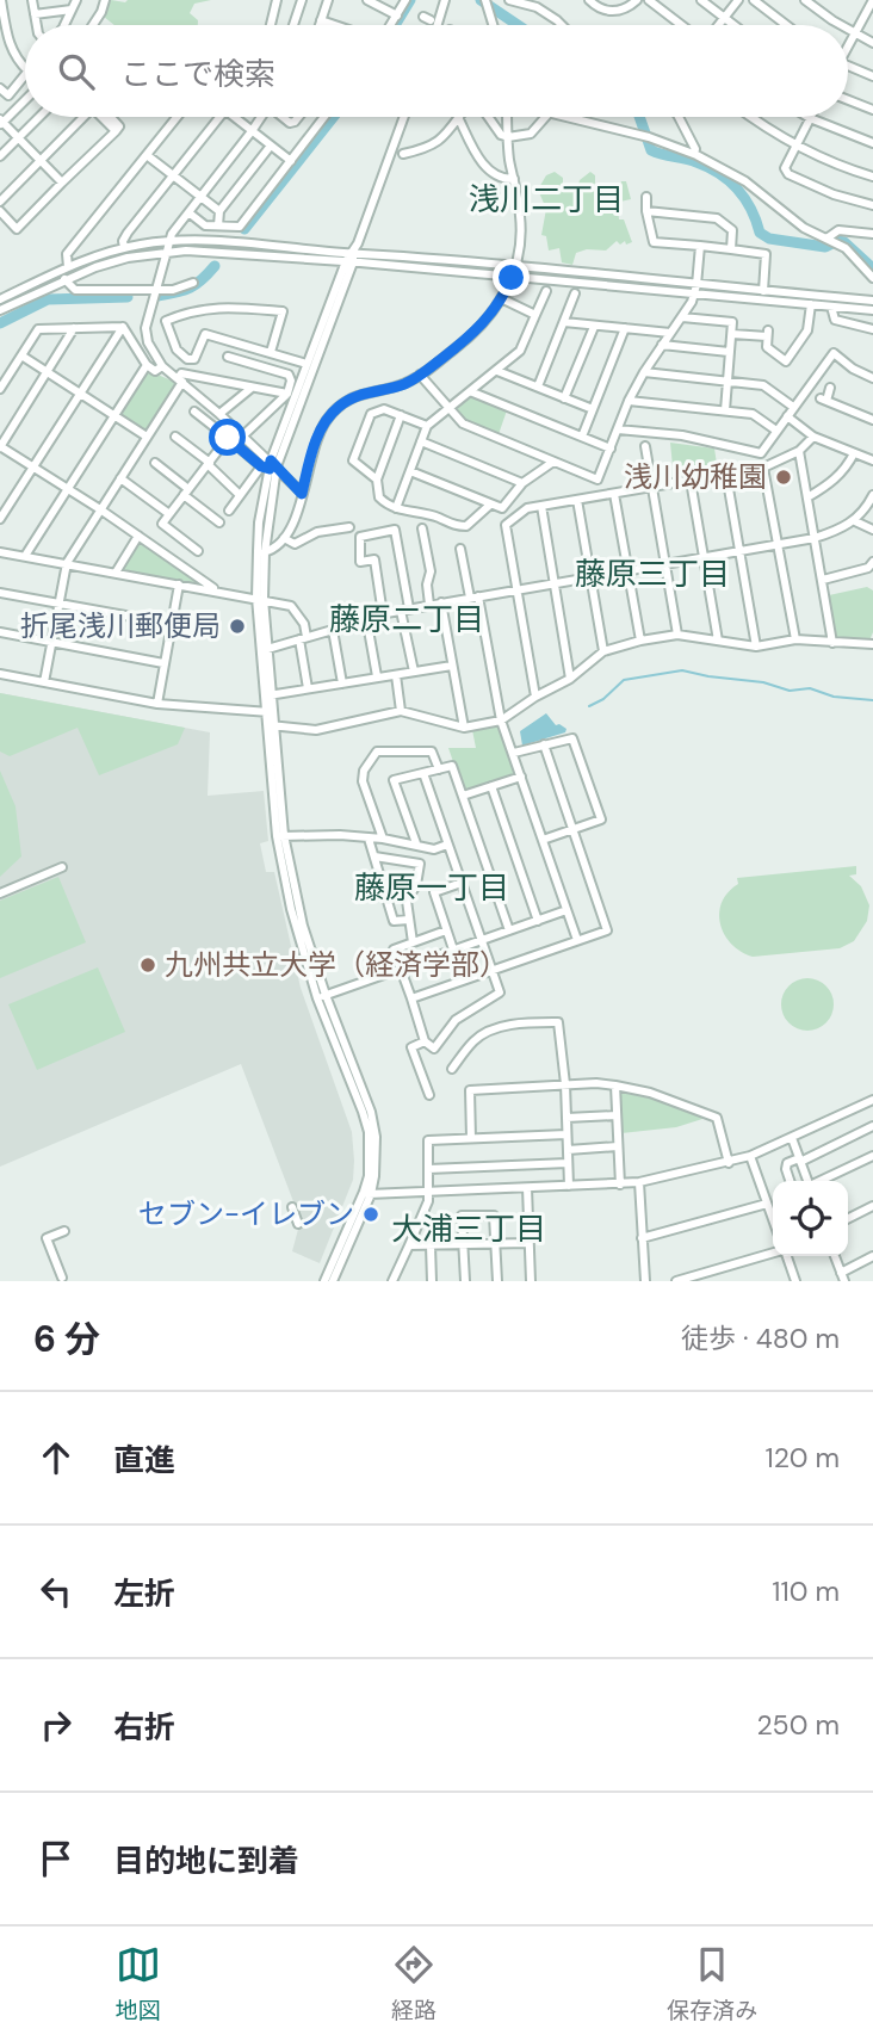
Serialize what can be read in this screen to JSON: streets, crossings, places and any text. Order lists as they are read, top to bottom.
{
  "districts": [
    "浅川二丁目",
    "藤原三丁目",
    "藤原二丁目",
    "藤原一丁目",
    "大浦三丁目"
  ],
  "places": [
    "浅川幼稚園",
    "折尾浅川郵便局",
    "九州共立大学（経済学部）",
    "セブン-イレブン"
  ],
  "page": {
    "search": "ここで検索",
    "heading": ["6 分", "徒歩 · 480 m"],
    "list": [
      ["直進", "120 m"],
      ["左折", "110 m"],
      ["右折", "250 m"],
      "目的地に到着"
    ],
    "nav": ["地図", "経路", "保存済み"]
  }
}
